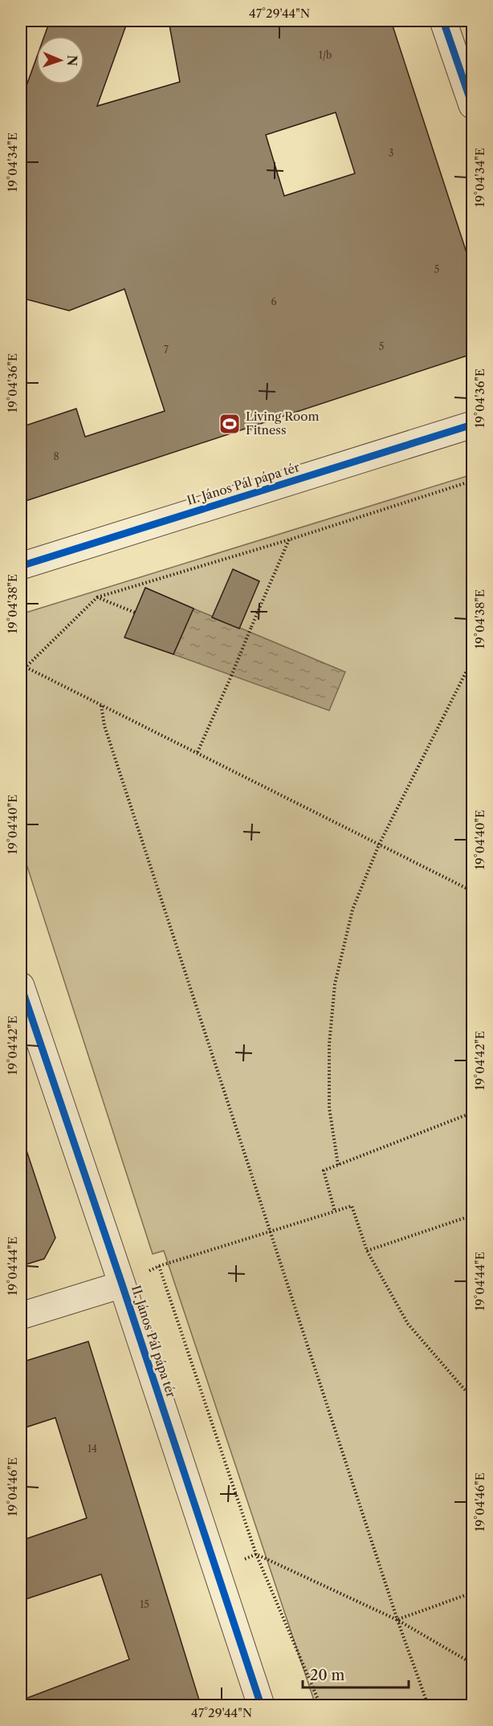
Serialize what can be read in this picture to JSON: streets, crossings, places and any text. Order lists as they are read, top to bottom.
{
  "streets": {
    "street": ["II. János Pál pápa tér"]
  },
  "places": {
    "sports": ["Living Room Fitness"]
  },
  "house_numbers": [
    "1/b",
    "3",
    "5",
    "6",
    "5",
    "7",
    "8",
    "14",
    "15"
  ],
  "scale_bar": "20 m",
  "north": "right",
  "coordinates": [
    "47°29'44\"N",
    "19°04'34\"E",
    "19°04'36\"E",
    "19°04'38\"E",
    "19°04'40\"E",
    "19°04'42\"E",
    "19°04'44\"E",
    "19°04'46\"E"
  ]
}
